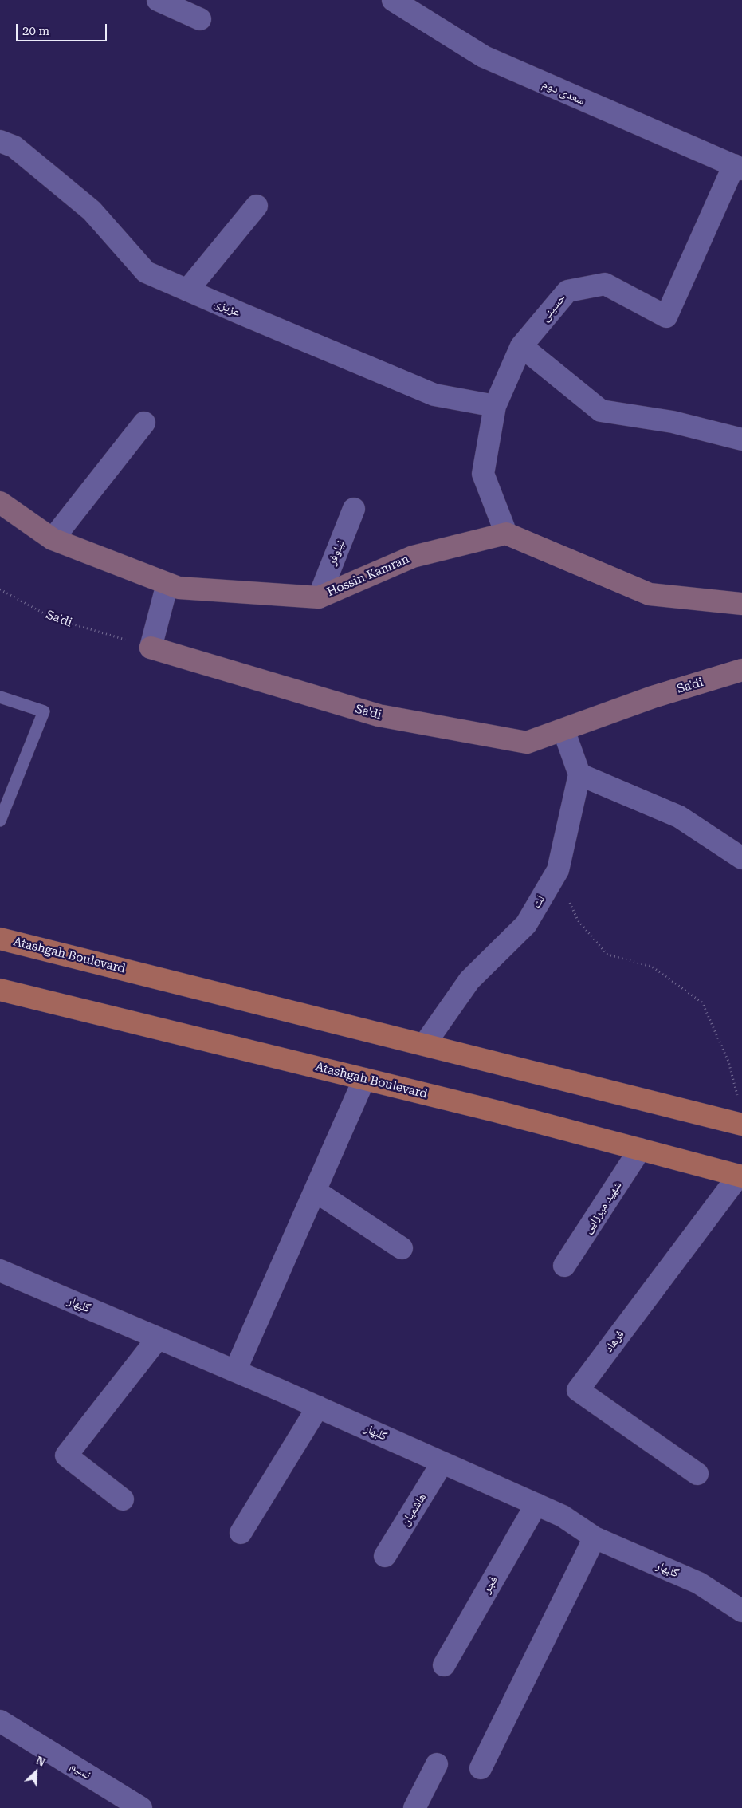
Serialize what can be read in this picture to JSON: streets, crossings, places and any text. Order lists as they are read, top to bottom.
{
  "streets": {
    "main road": ["Atashgah Boulevard"],
    "street": [
      "سعدی دوم",
      "عزیزی",
      "حسینی",
      "نیلوفر",
      "Hossin Kamran",
      "Sa'di",
      "لت",
      "شهید میرزایی",
      "گلبهار",
      "فرهاد",
      "هاشمیان",
      "فجر",
      "نسیم"
    ]
  },
  "crossings": [
    ["سعدی دوم", "حسینی"],
    ["عزیزی", "حسینی"],
    ["حسینی", "Hossin Kamran"],
    ["نیلوفر", "Hossin Kamran"],
    ["لت", "Atashgah Boulevard"],
    ["Atashgah Boulevard", "شهید میرزایی"],
    ["Atashgah Boulevard", "فرهاد"],
    ["گلبهار", "هاشمیان"],
    ["گلبهار", "فجر"]
  ],
  "scale_bar": "20 m",
  "north": "top right"
}
